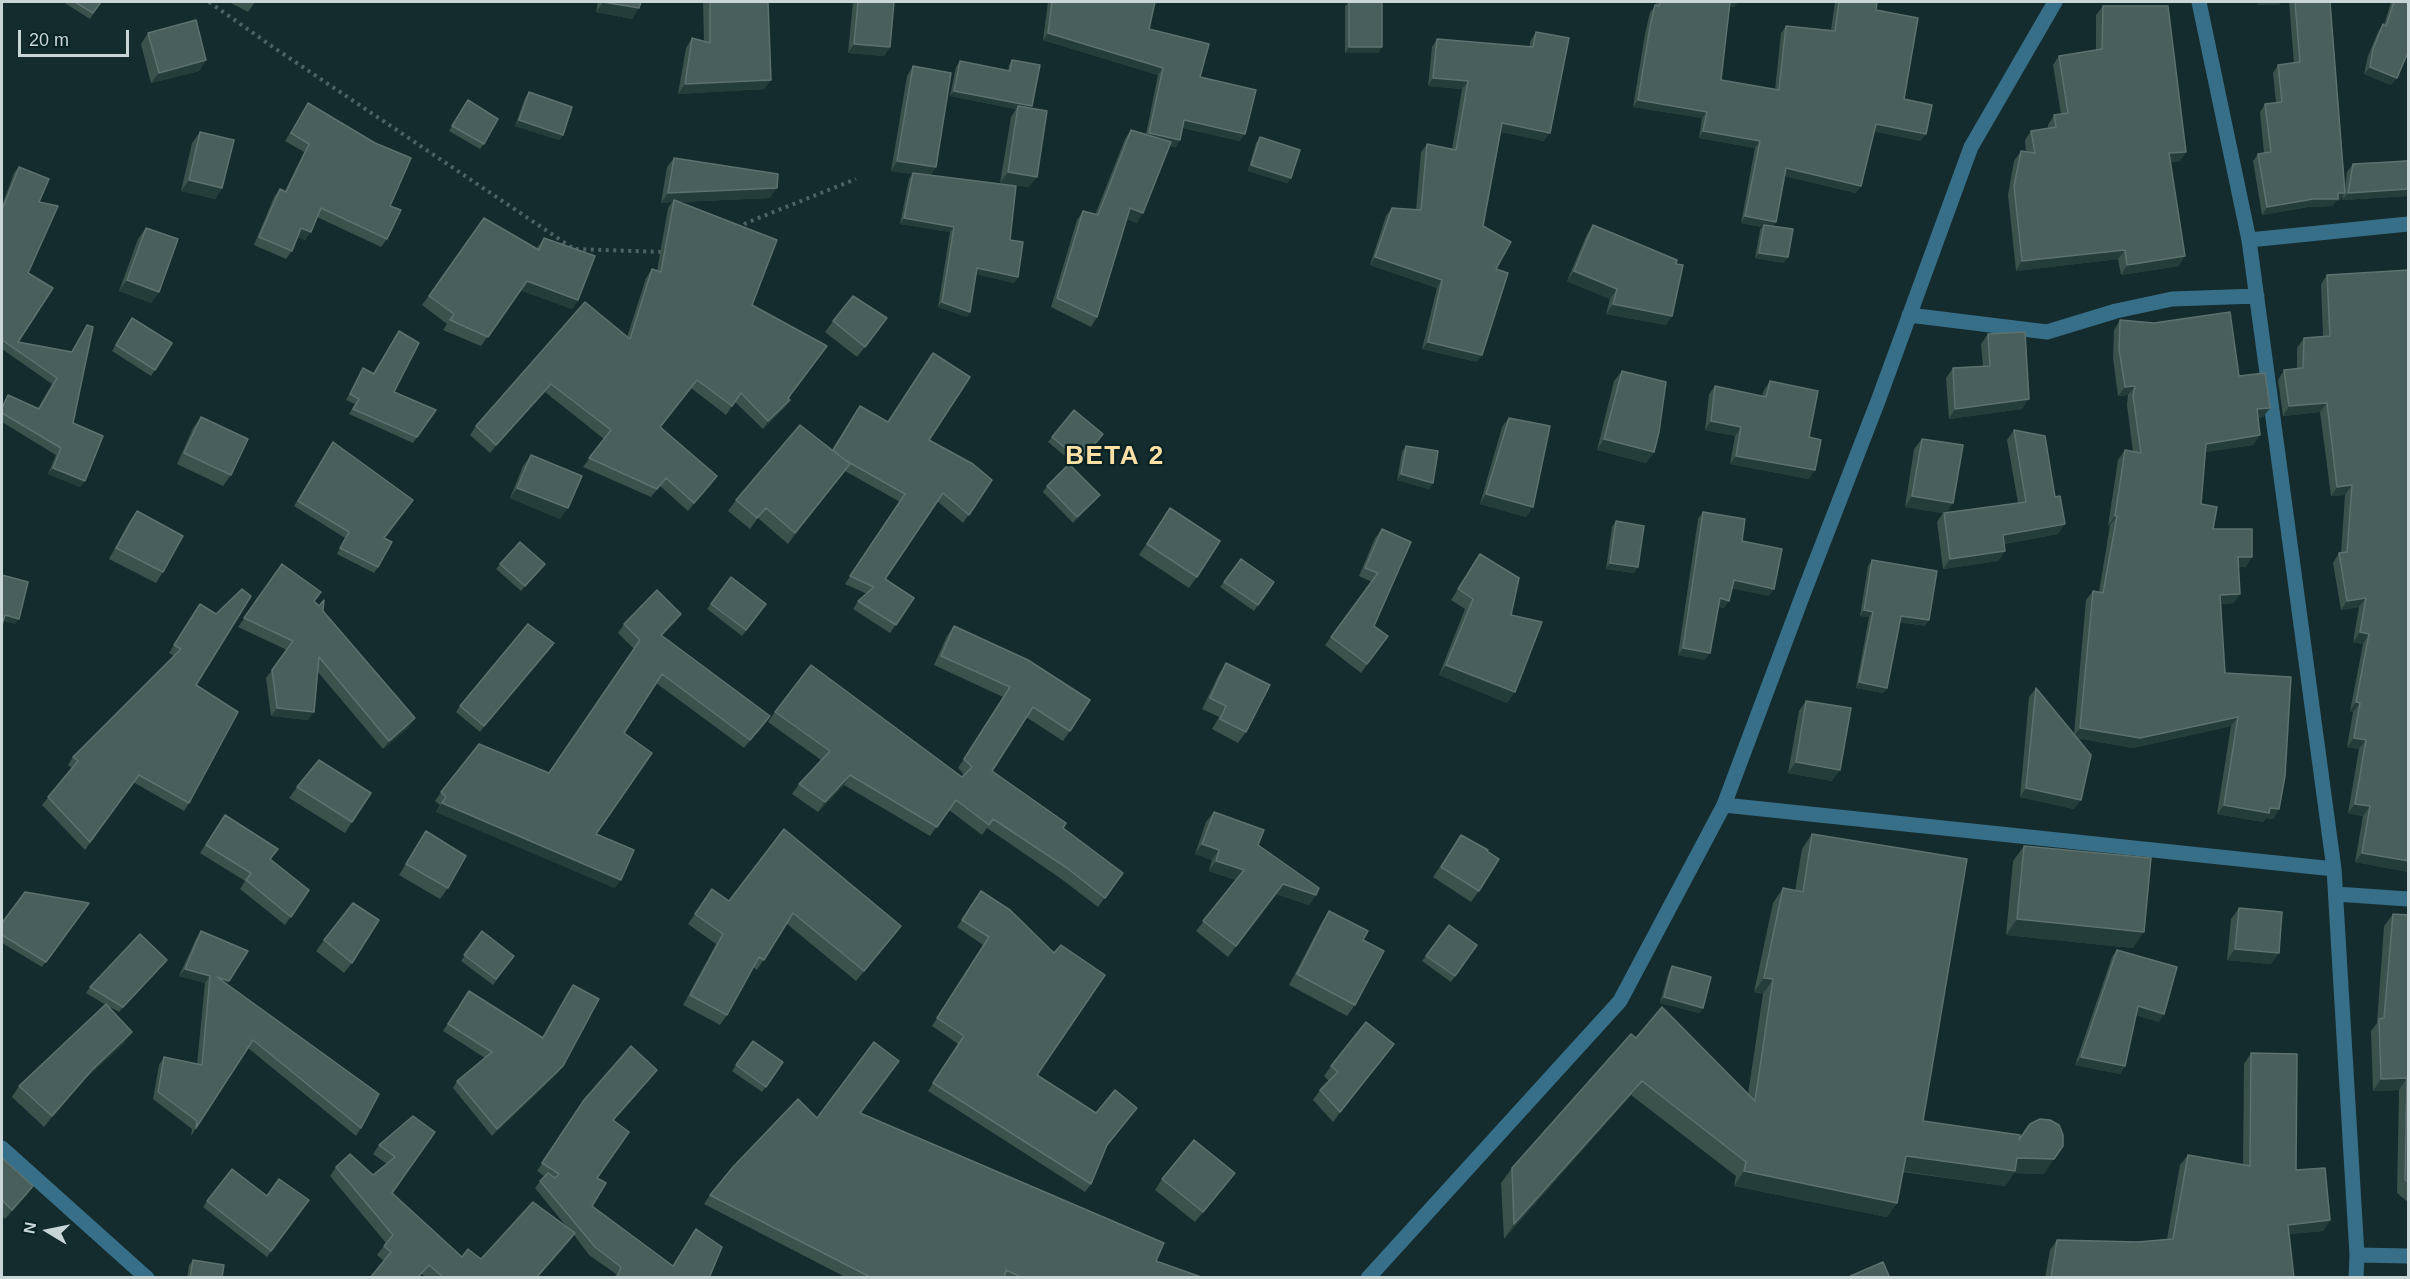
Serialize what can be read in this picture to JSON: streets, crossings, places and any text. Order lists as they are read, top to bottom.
{
  "districts": ["BETA 2"],
  "scale_bar": "20 m",
  "north": "left"
}
